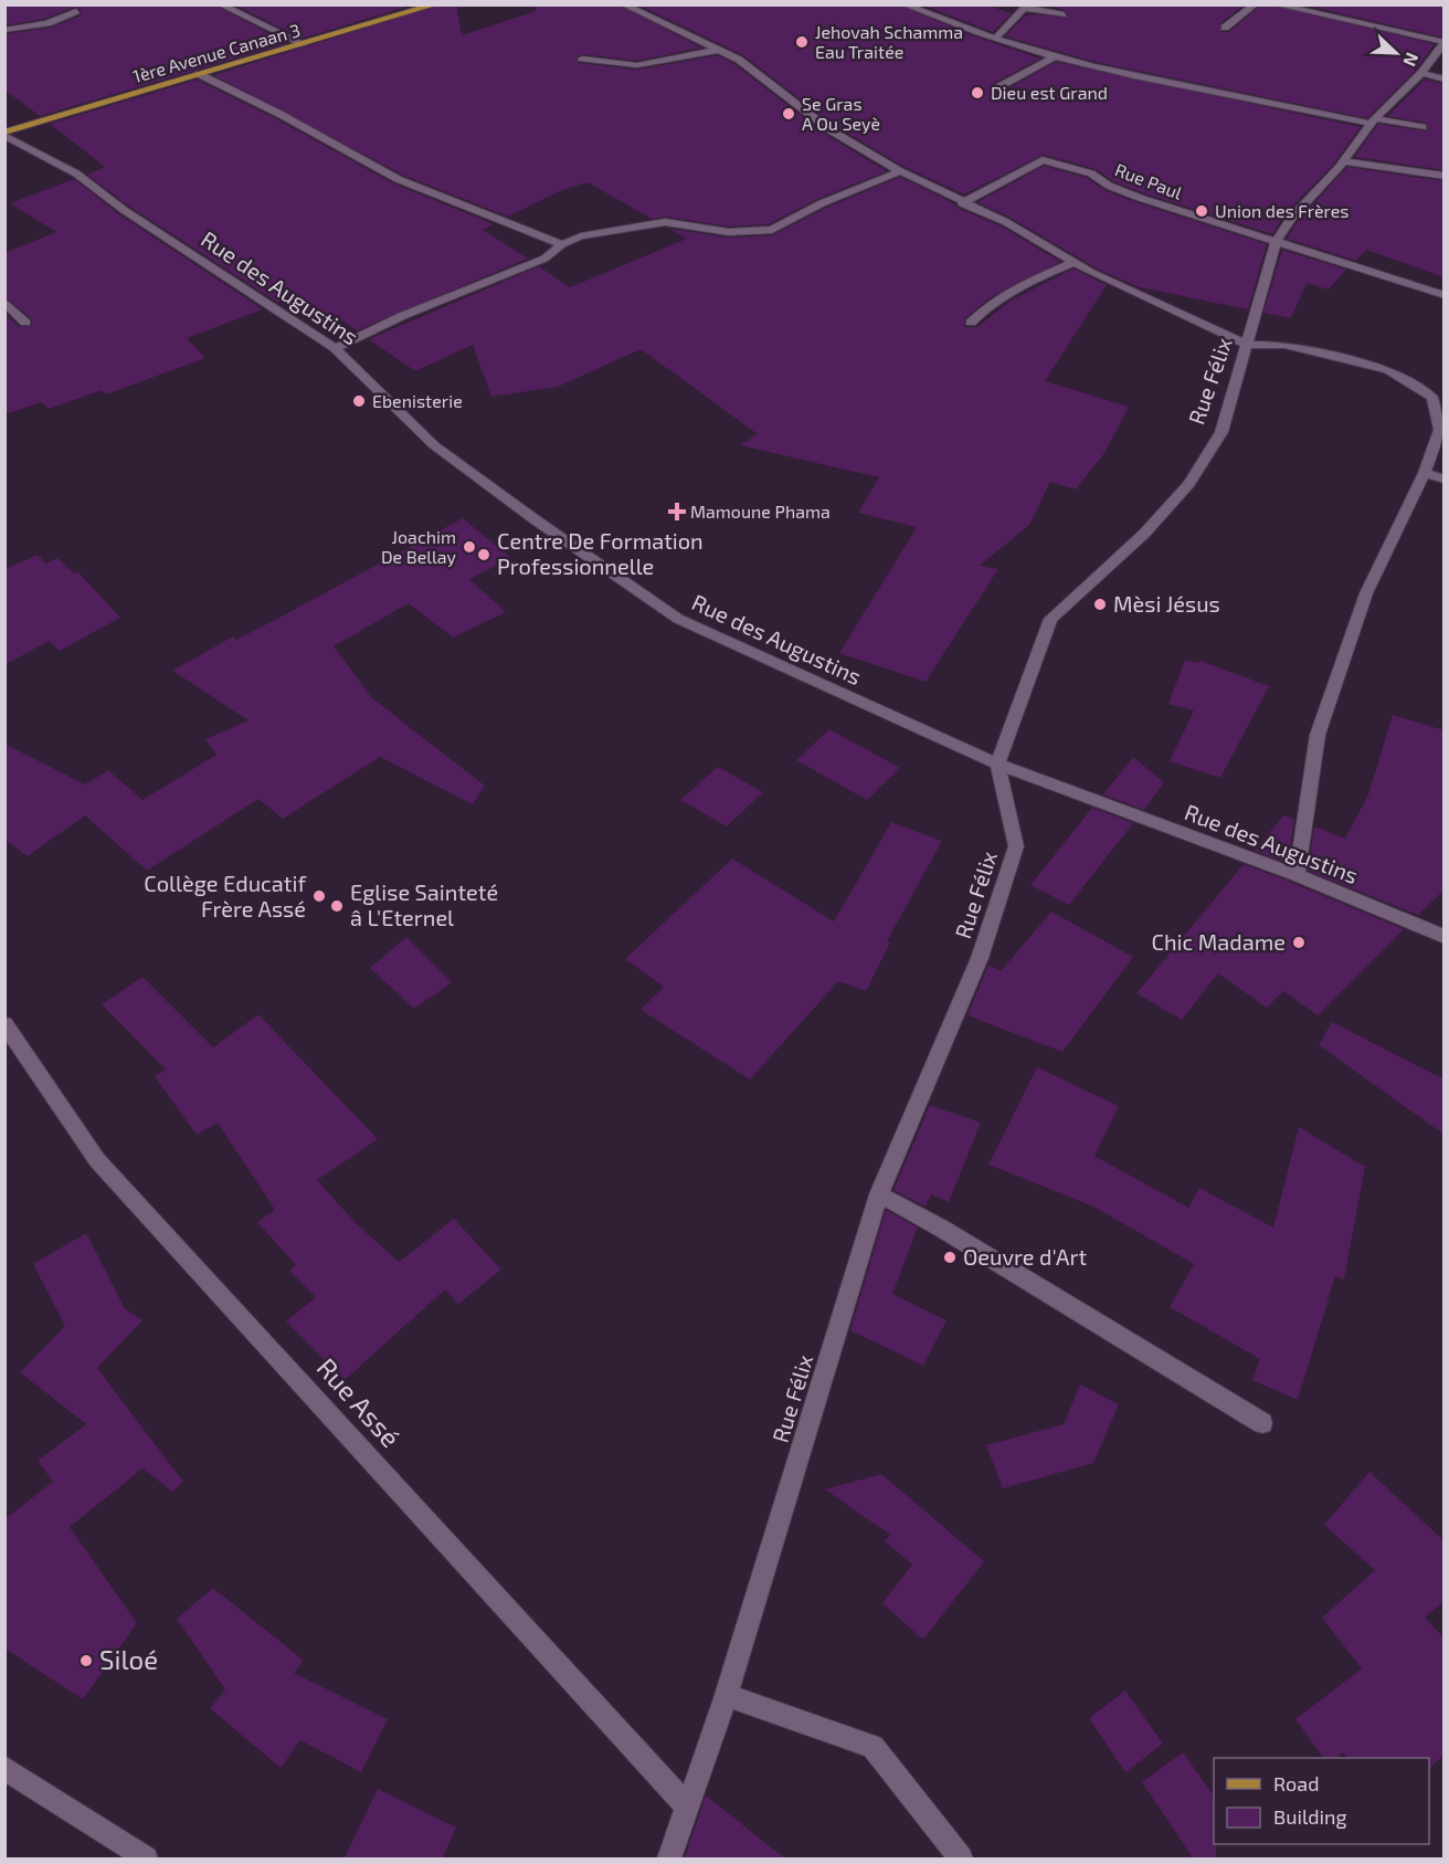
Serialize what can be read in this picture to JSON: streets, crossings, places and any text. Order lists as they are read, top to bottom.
{
  "streets": {
    "main road": ["1ère Avenue Canaan 3"],
    "street": [
      "Rue Paul",
      "Rue des Augustins",
      "Rue Félix",
      "Rue Assé"
    ]
  },
  "crossings": [
    ["1ère Avenue Canaan 3", "Rue des Augustins"],
    ["Rue Paul", "Rue Félix"],
    ["Rue des Augustins", "Rue Félix"],
    ["Rue Félix", "Rue Assé"]
  ],
  "places": {
    "other": [
      "Jehovah Schamma Eau Traitée",
      "Dieu est Grand",
      "Se Gras A Ou Seyè",
      "Union des Frères",
      "Ebenisterie",
      "Joachim De Bellay",
      "Centre De Formation Professionnelle",
      "Mèsi Jésus",
      "Collège Educatif Frère Assé",
      "Eglise Sainteté â L'Eternel",
      "Chic Madame",
      "Oeuvre d'Art",
      "Siloé"
    ],
    "health": ["Mamoune Phama"]
  },
  "legend": ["Road", "Building"],
  "north": "bottom right"
}
